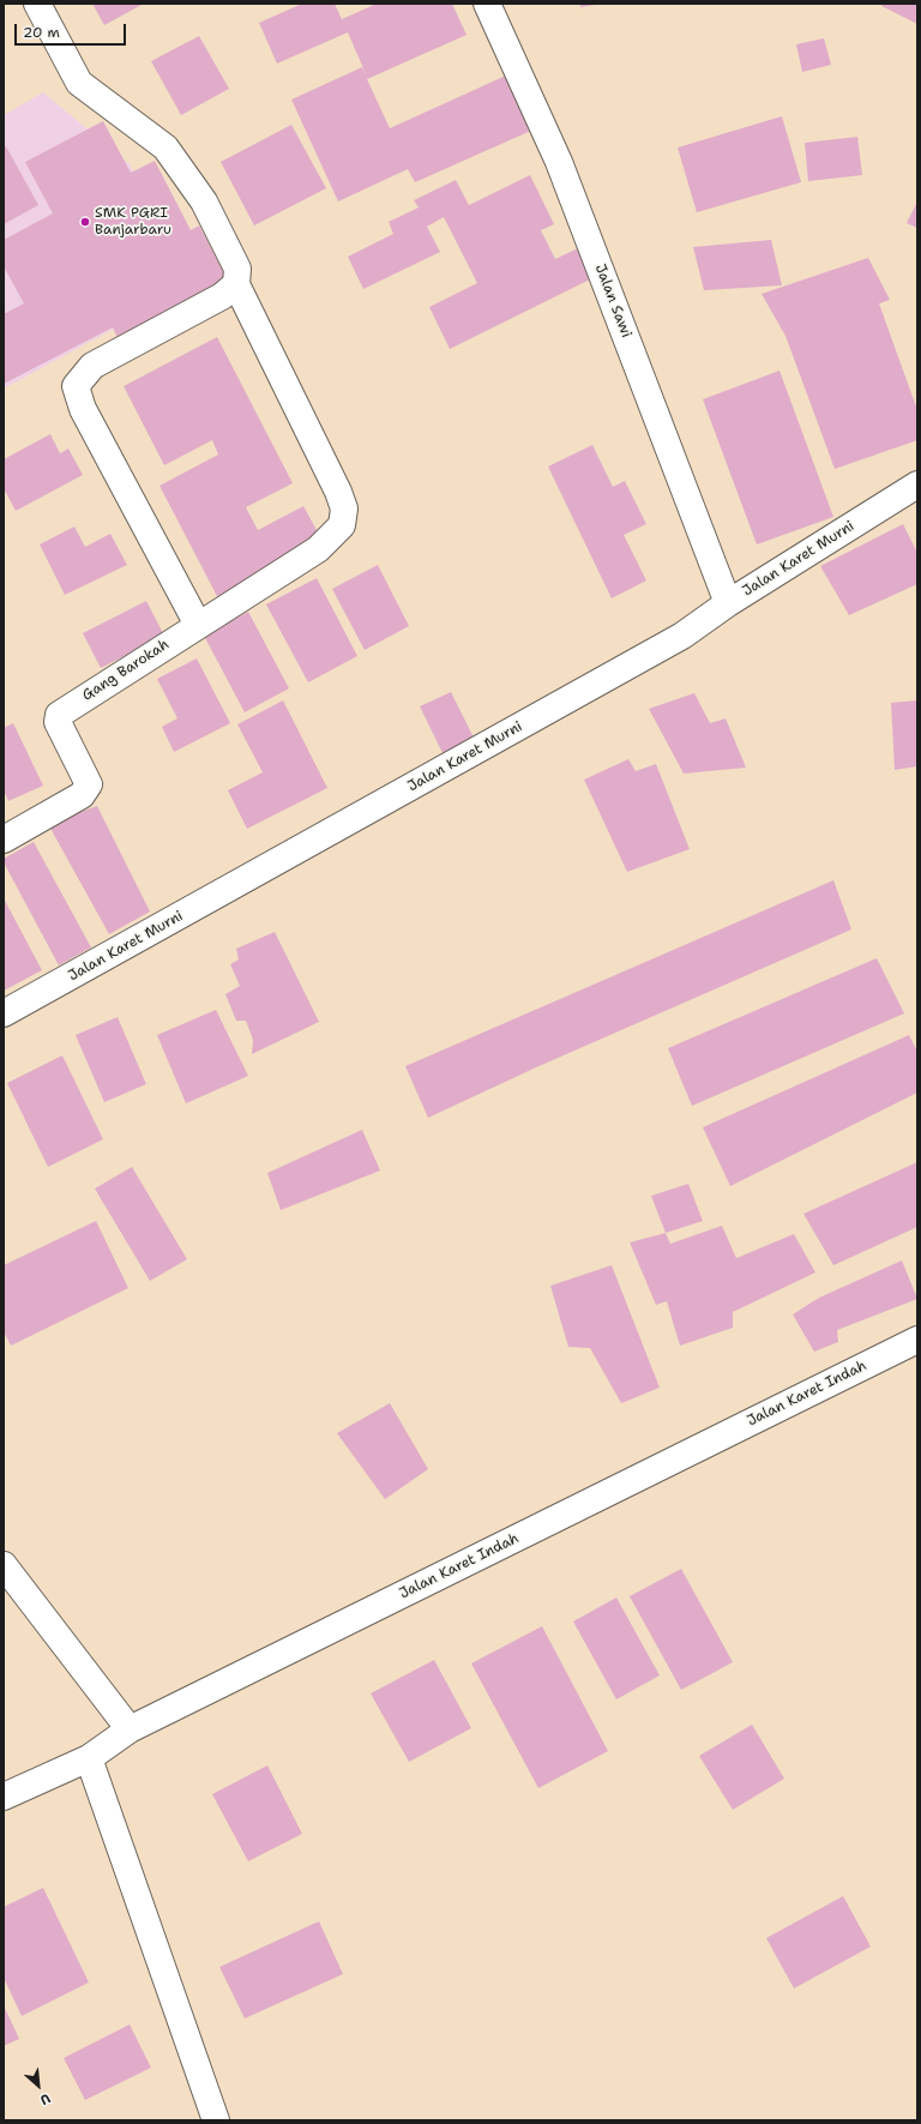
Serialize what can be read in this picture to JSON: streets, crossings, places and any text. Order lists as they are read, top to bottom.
{
  "streets": {
    "street": [
      "Jalan Sawi",
      "Jalan Karet Murni",
      "Gang Barokah",
      "Jalan Karet Indah"
    ]
  },
  "crossings": [
    ["Jalan Sawi", "Jalan Karet Murni"]
  ],
  "places": ["SMK PGRI Banjarbaru"],
  "scale_bar": "20 m",
  "north": "bottom right"
}
